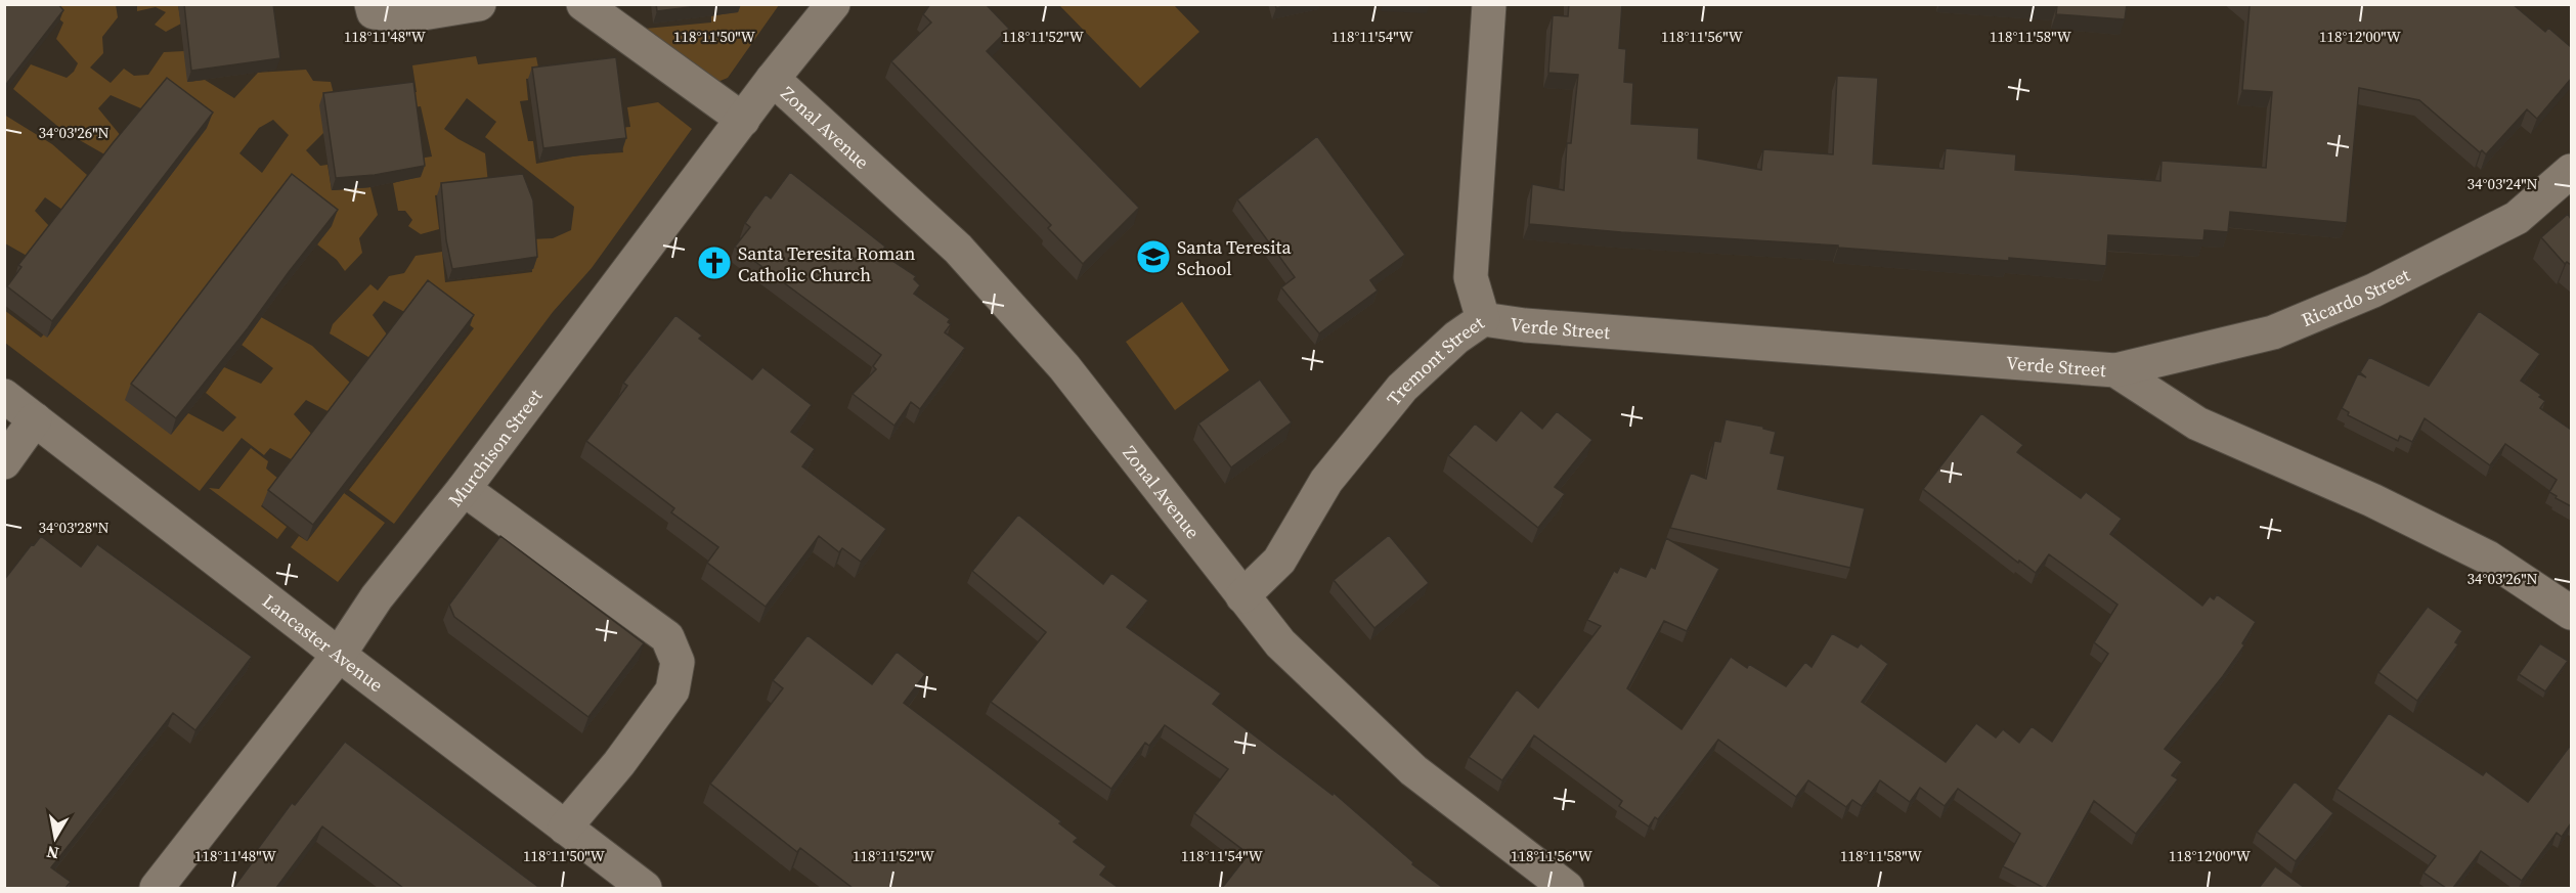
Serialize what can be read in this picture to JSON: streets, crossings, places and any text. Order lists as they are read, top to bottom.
{
  "streets": {
    "street": [
      "Zonal Avenue",
      "Ricardo Street",
      "Verde Street",
      "Tremont Street",
      "Murchison Street",
      "Lancaster Avenue"
    ]
  },
  "crossings": [
    ["Zonal Avenue", "Tremont Street"],
    ["Zonal Avenue", "Murchison Street"],
    ["Ricardo Street", "Verde Street"],
    ["Verde Street", "Tremont Street"],
    ["Murchison Street", "Lancaster Avenue"]
  ],
  "places": {
    "school or university": ["Santa Teresita School"],
    "church": ["Santa Teresita Roman Catholic Church"]
  },
  "north": "bottom",
  "coordinates": [
    "118°11'48\"W",
    "118°11'50\"W",
    "118°11'52\"W",
    "118°11'54\"W",
    "118°11'56\"W",
    "118°11'58\"W",
    "118°12'00\"W",
    "34°03'26\"N",
    "34°03'24\"N",
    "34°03'28\"N"
  ]
}
